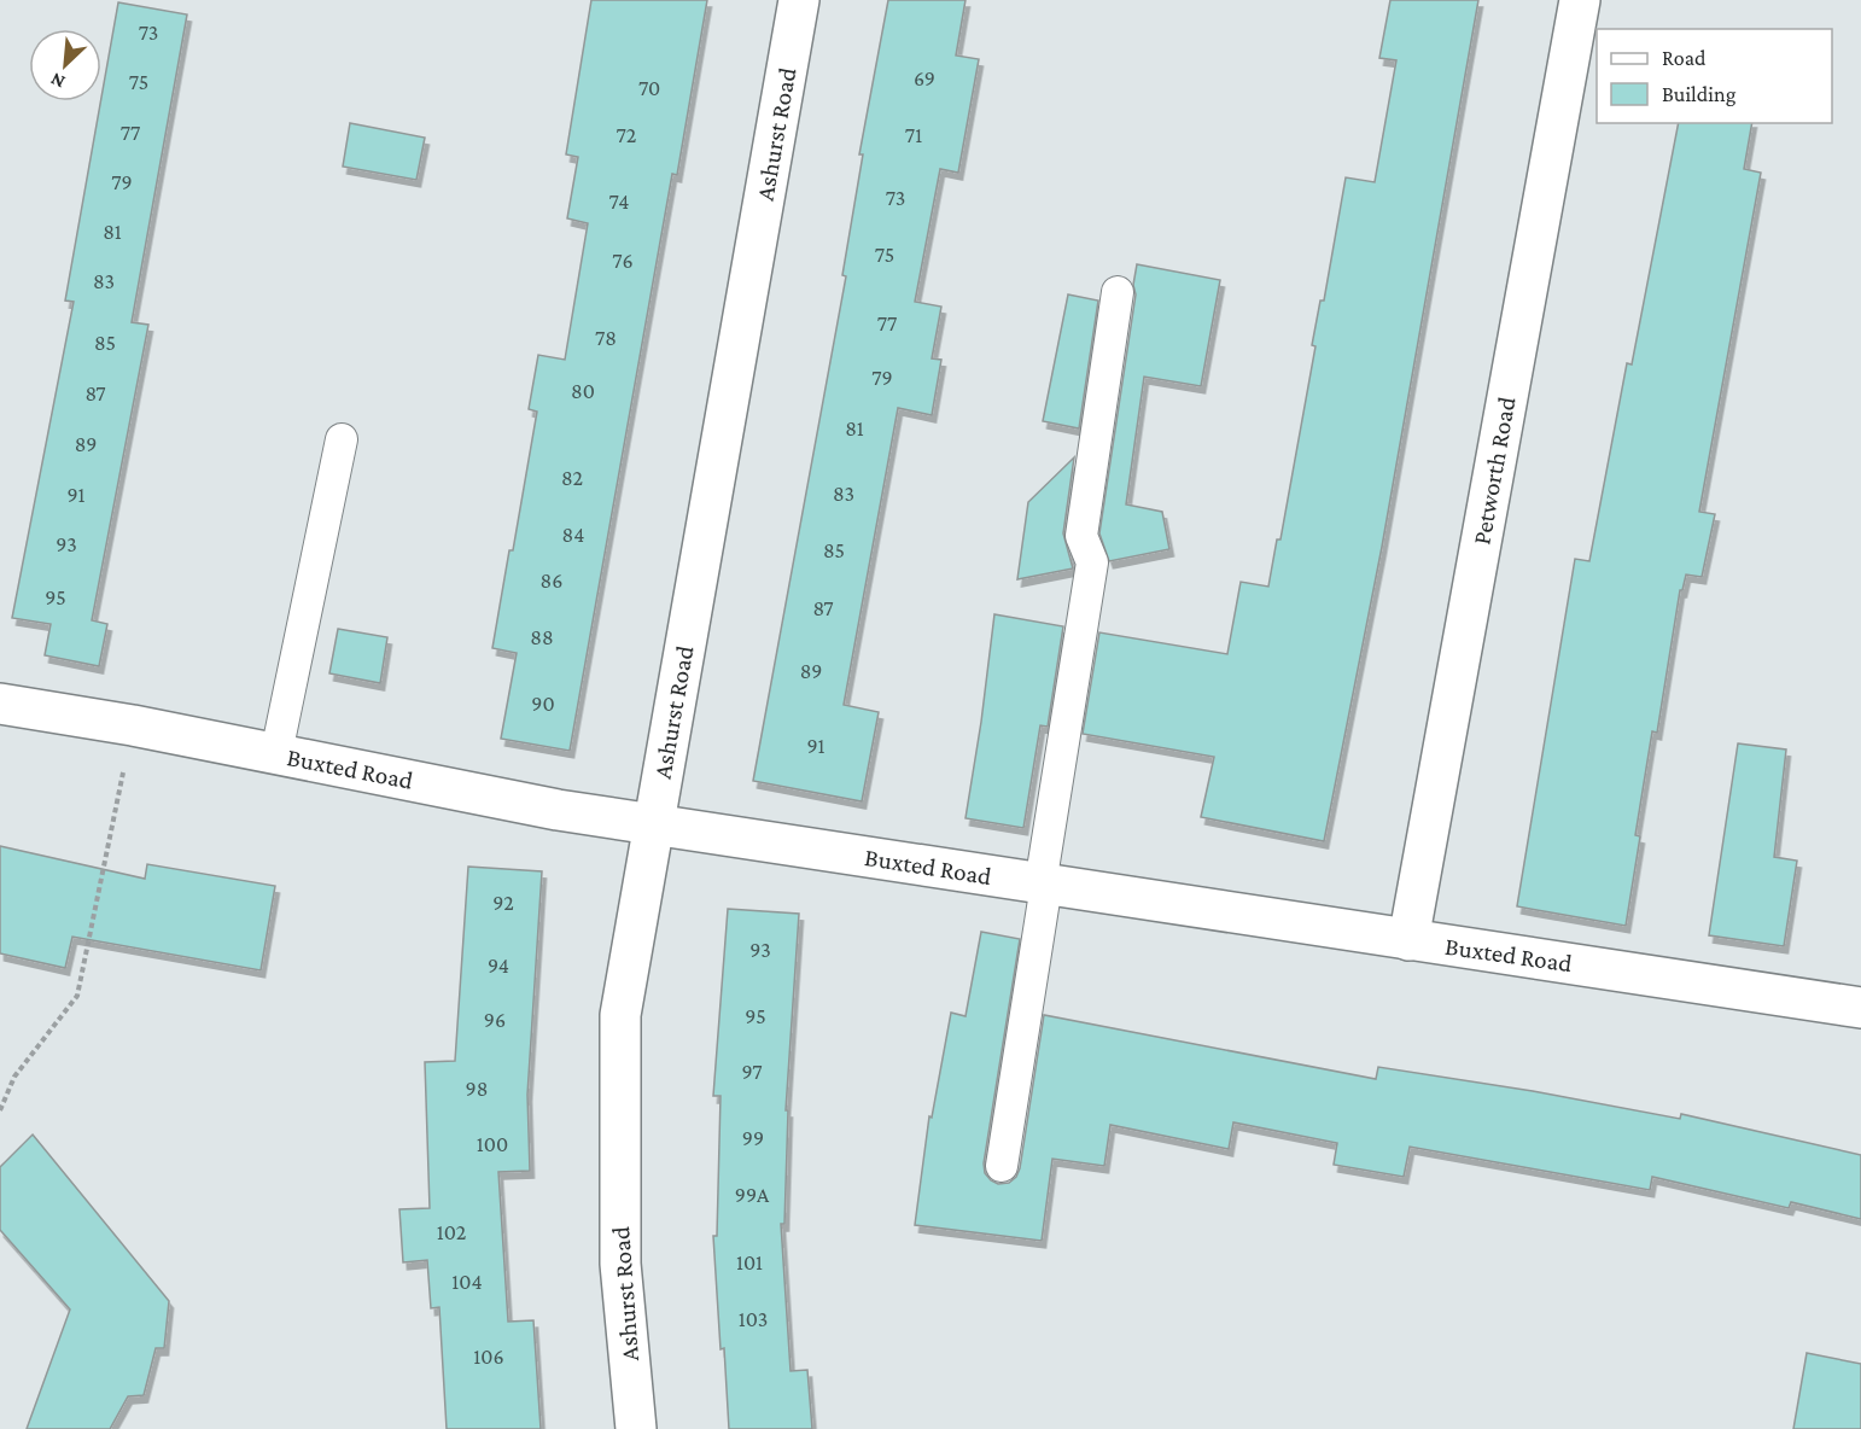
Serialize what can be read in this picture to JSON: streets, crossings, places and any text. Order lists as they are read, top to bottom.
{
  "streets": {
    "street": ["Ashurst Road", "Petworth Road", "Buxted Road"]
  },
  "crossings": [
    ["Ashurst Road", "Buxted Road"],
    ["Petworth Road", "Buxted Road"]
  ],
  "house_numbers": [
    "73",
    "69",
    "75",
    "70",
    "77",
    "72",
    "71",
    "79",
    "73",
    "74",
    "81",
    "75",
    "76",
    "83",
    "77",
    "78",
    "85",
    "79",
    "80",
    "87",
    "81",
    "89",
    "82",
    "83",
    "91",
    "84",
    "93",
    "85",
    "86",
    "95",
    "87",
    "88",
    "89",
    "90",
    "91",
    "92",
    "93",
    "94",
    "95",
    "96",
    "97",
    "98",
    "99",
    "100",
    "99A",
    "102",
    "101",
    "104",
    "103",
    "106"
  ],
  "legend": ["Road", "Building"],
  "north": "bottom left"
}
